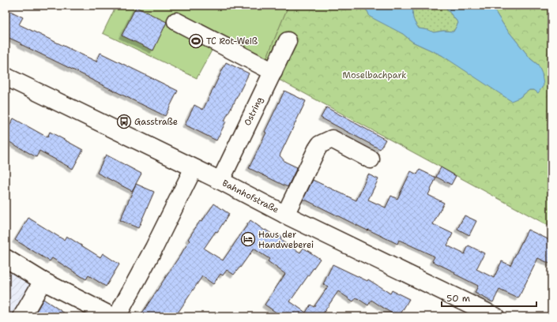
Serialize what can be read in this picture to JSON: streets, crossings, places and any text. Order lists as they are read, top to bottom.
{
  "streets": {
    "street": ["Ostring", "Bahnhofstraße"]
  },
  "crossings": [
    ["Ostring", "Bahnhofstraße"]
  ],
  "parks": ["Moselbachpark"],
  "places": {
    "sports": ["TC Rot-Weiß"],
    "bus stop": ["Gasstraße"],
    "hotel": ["Haus der Handweberei"]
  },
  "scale_bar": "50 m"
}
